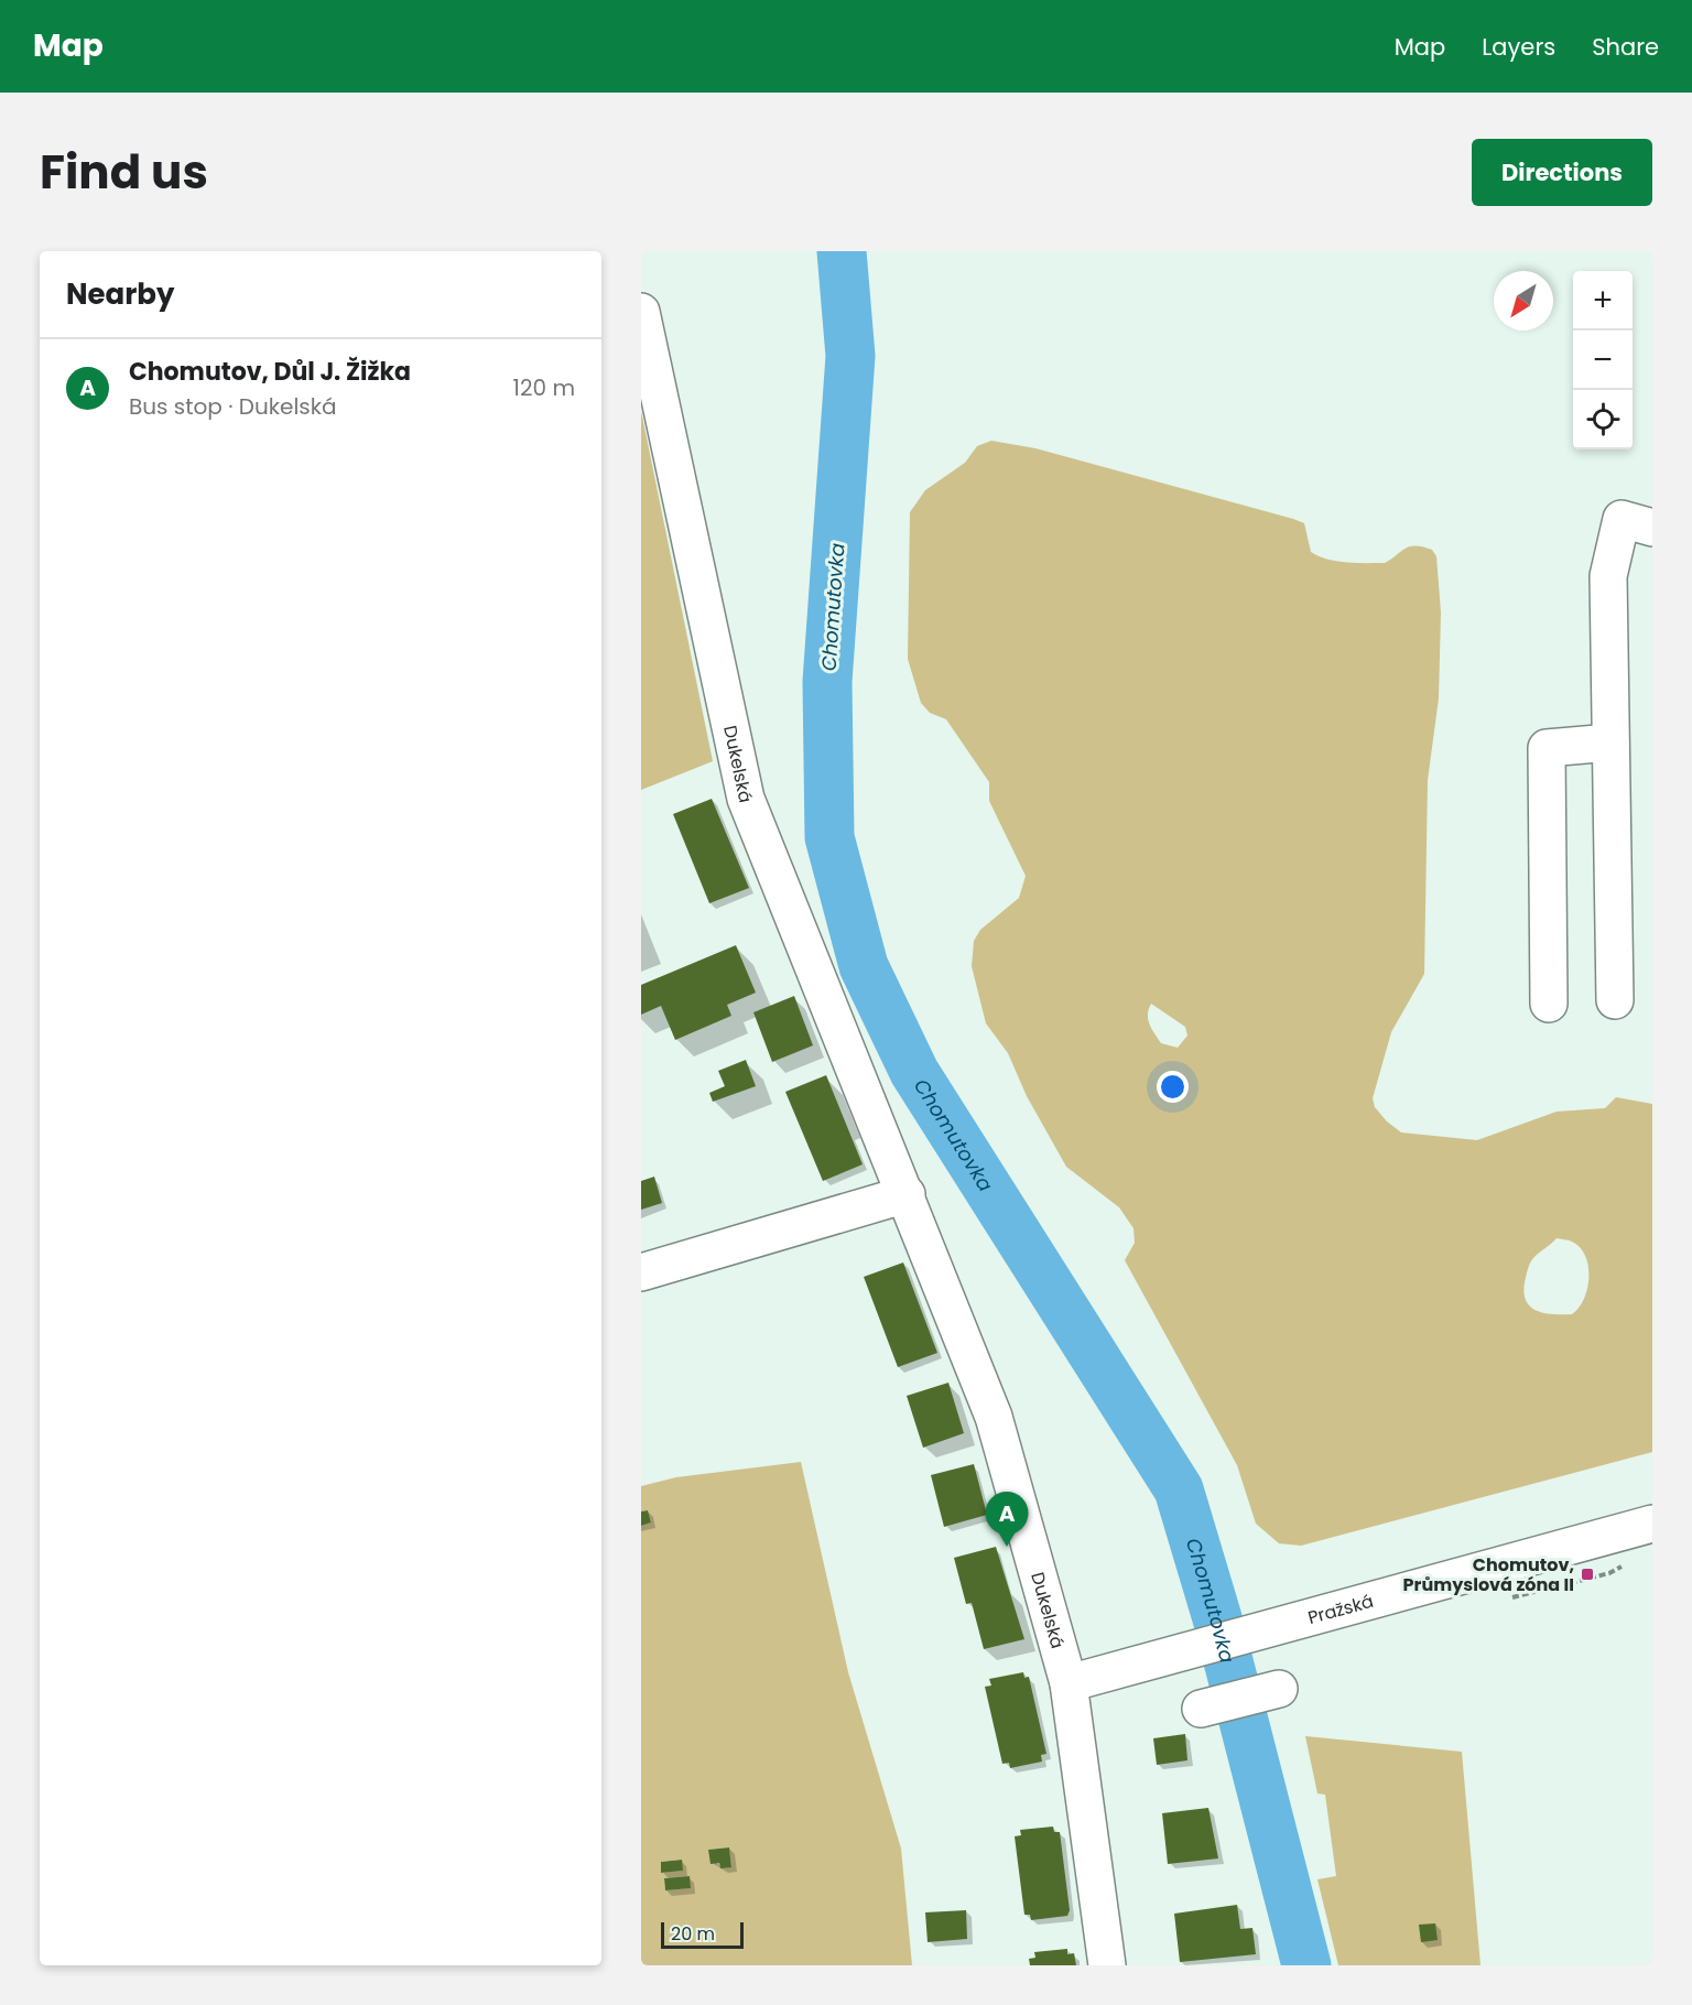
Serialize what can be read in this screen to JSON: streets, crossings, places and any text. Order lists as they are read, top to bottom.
{
  "streets": {
    "street": ["Dukelská", "Pražská"]
  },
  "crossings": [
    ["Dukelská", "Pražská"]
  ],
  "water": ["Chomutovka"],
  "places": {
    "transit": ["Chomutov, Průmyslová zóna II"]
  },
  "scale_bar": "20 m",
  "north": "bottom left",
  "page": {
    "header": "Map",
    "nav": ["Map", "Layers", "Share"],
    "title": "Find us",
    "buttons": "Directions",
    "heading": "Nearby",
    "map_buttons": ["+", "−"],
    "list": [
      {
        "mark": "A",
        "name": "Chomutov, Důl J. Žižka",
        "note": "Bus stop · Dukelská",
        "value": "120 m"
      }
    ],
    "pins": "A",
    "scale": "20 m"
  }
}
